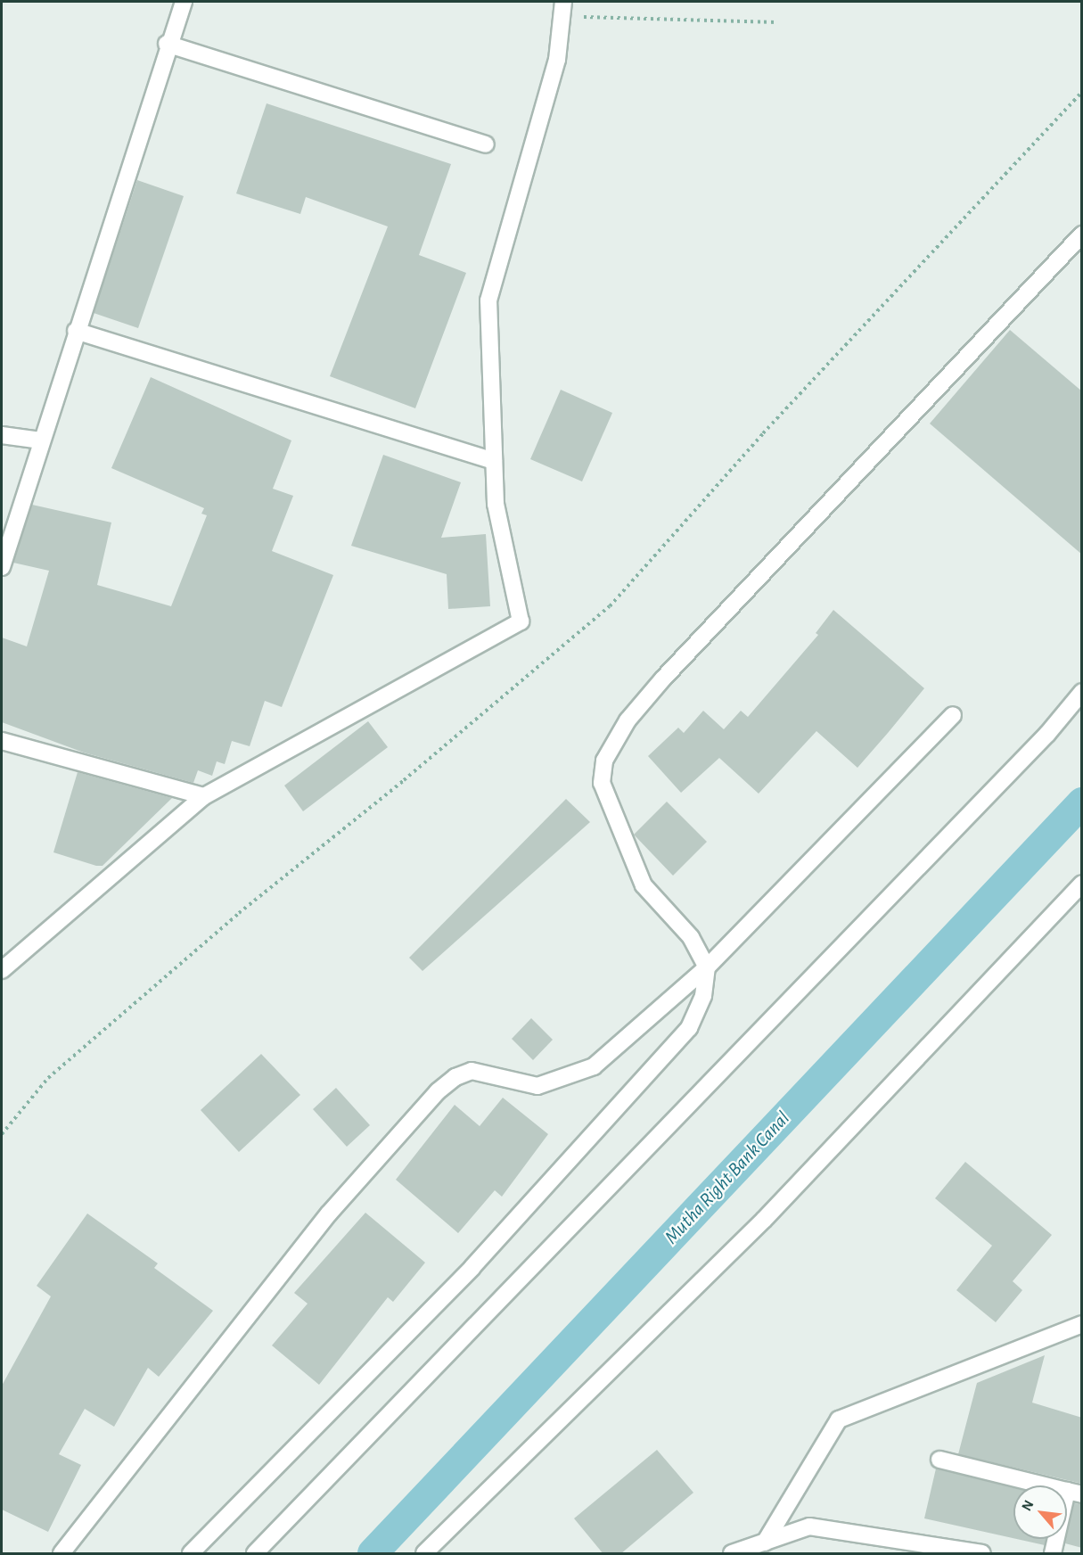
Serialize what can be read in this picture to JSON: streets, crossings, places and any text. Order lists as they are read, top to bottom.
{
  "water": ["Mutha Right Bank Canal"],
  "north": "top left"
}
